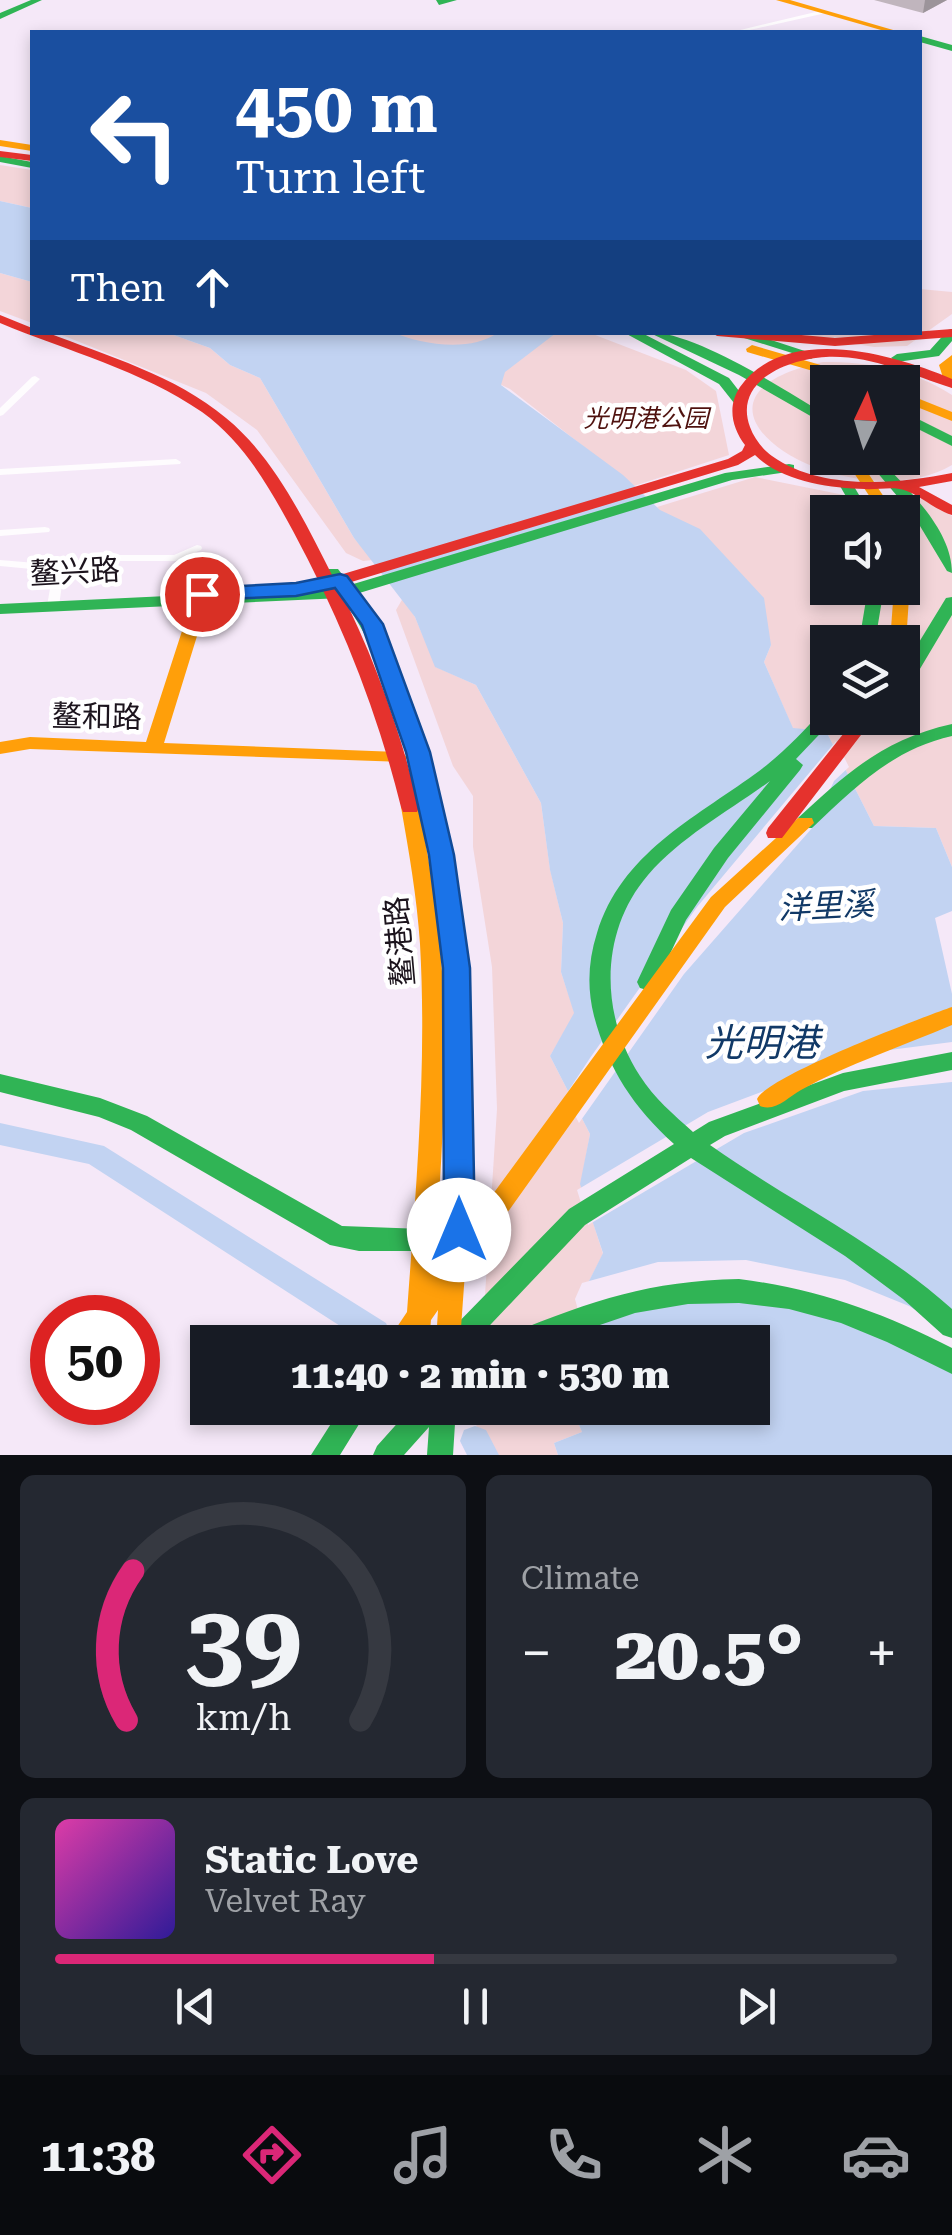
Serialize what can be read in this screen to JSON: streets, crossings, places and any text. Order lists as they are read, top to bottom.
{
  "streets": {
    "main road": ["鳌兴路", "鳌和路", "鳌港路"]
  },
  "crossings": [
    ["鳌兴路", "鳌和路"],
    ["鳌兴路", "鳌港路"]
  ],
  "water": ["洋里溪", "光明港"],
  "parks": ["光明港公园"],
  "north": "top",
  "page": {
    "turn": ["450 m", "Turn left"],
    "then": "Then",
    "limit": "50",
    "trip": "11:40 · 2 min · 530 m",
    "tile": "Climate",
    "heat": ["−", "20.5°", "+"],
    "song": ["Static Love", "Velvet Ray"],
    "tabs": "11:38",
    "gauge": ["39", "km/h"]
  }
}
